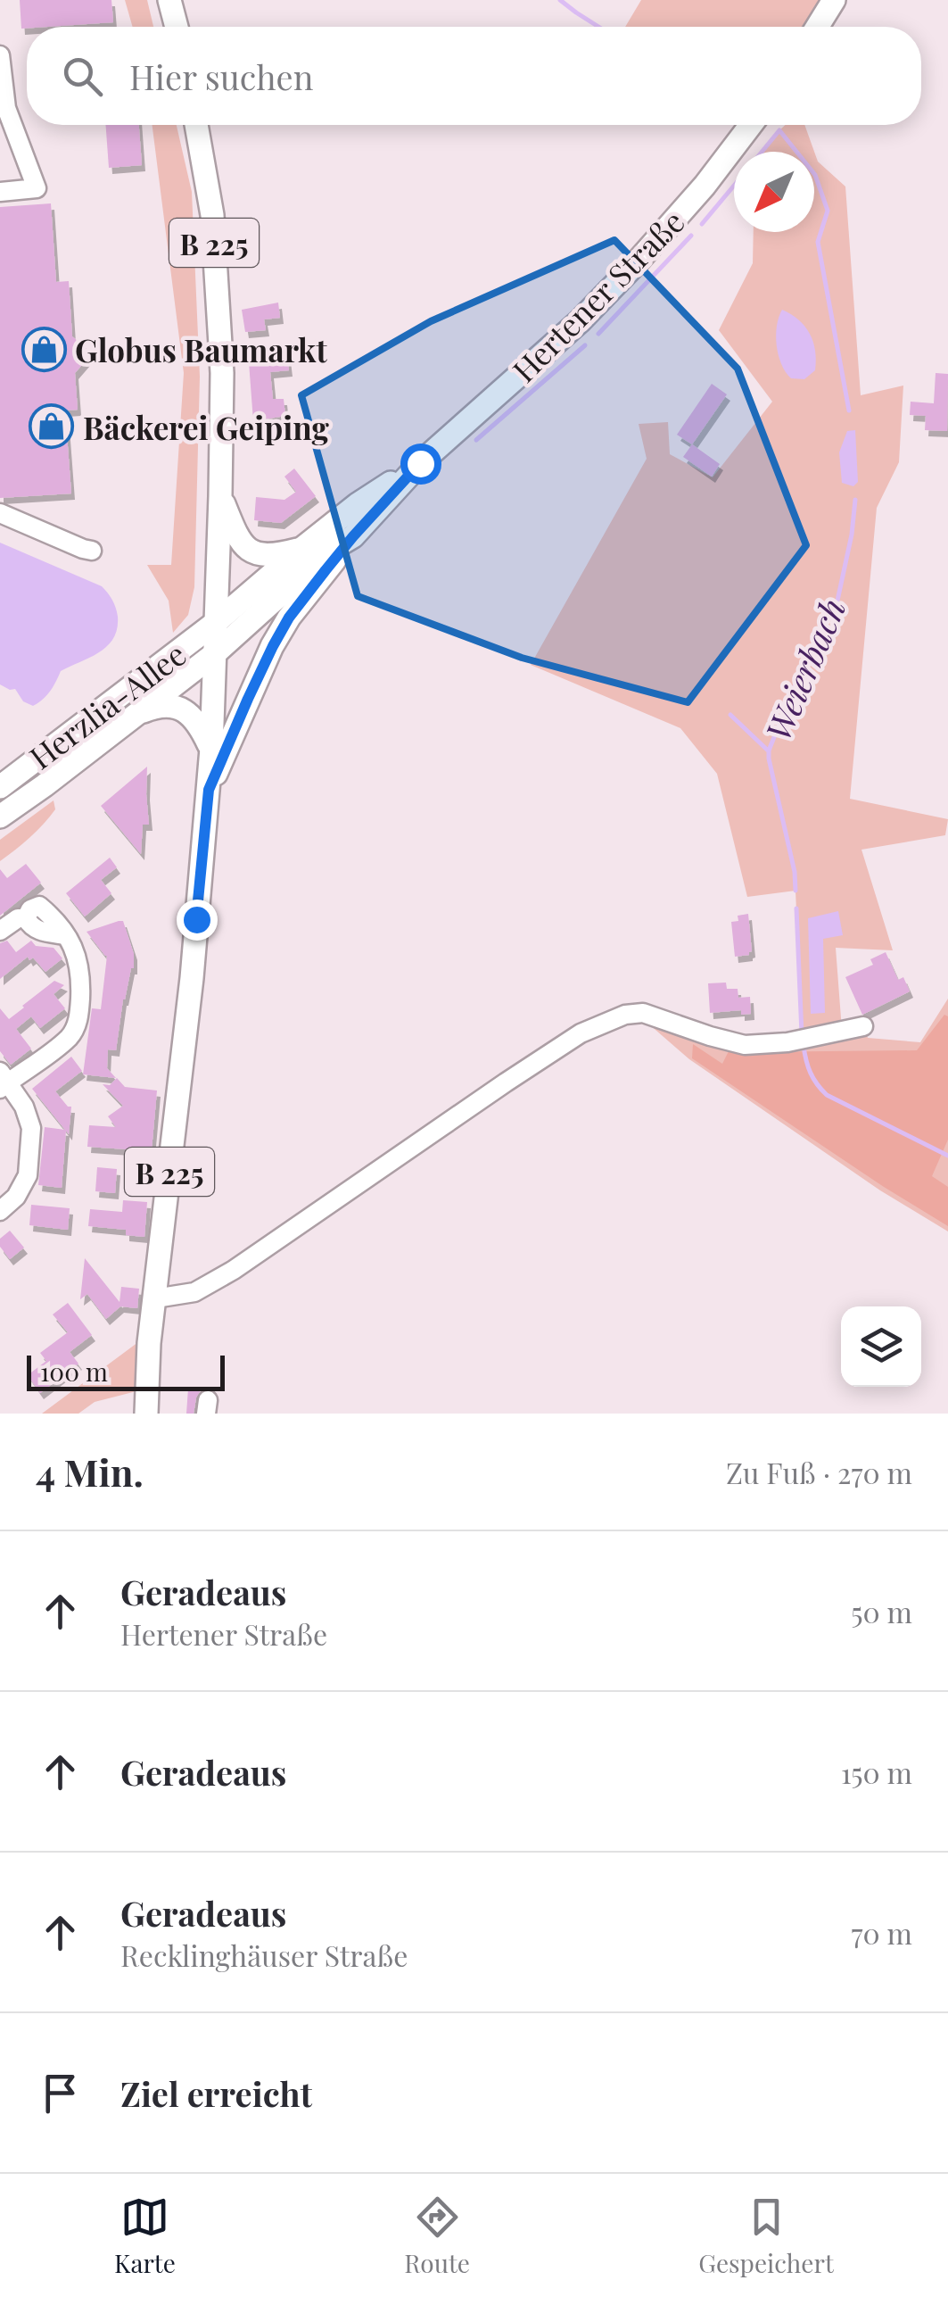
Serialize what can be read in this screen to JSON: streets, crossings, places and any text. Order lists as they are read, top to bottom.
{
  "streets": {
    "main road": ["B 225", "Hertener Straße", "Herzlia-Allee"]
  },
  "crossings": [
    ["B 225", "Hertener Straße"],
    ["B 225", "Herzlia-Allee"],
    ["Hertener Straße", "Herzlia-Allee"]
  ],
  "water": ["Weierbach"],
  "places": {
    "shop": ["Globus Baumarkt", "Bäckerei Geiping"]
  },
  "scale_bar": "100 m",
  "north": "bottom left",
  "page": {
    "search": "Hier suchen",
    "scale": "100 m",
    "heading": ["4 Min.", "Zu Fuß · 270 m"],
    "list": [
      ["Geradeaus", "Hertener Straße", "50 m"],
      ["Geradeaus", "150 m"],
      ["Geradeaus", "Recklinghäuser Straße", "70 m"],
      "Ziel erreicht"
    ],
    "nav": ["Karte", "Route", "Gespeichert"]
  }
}
